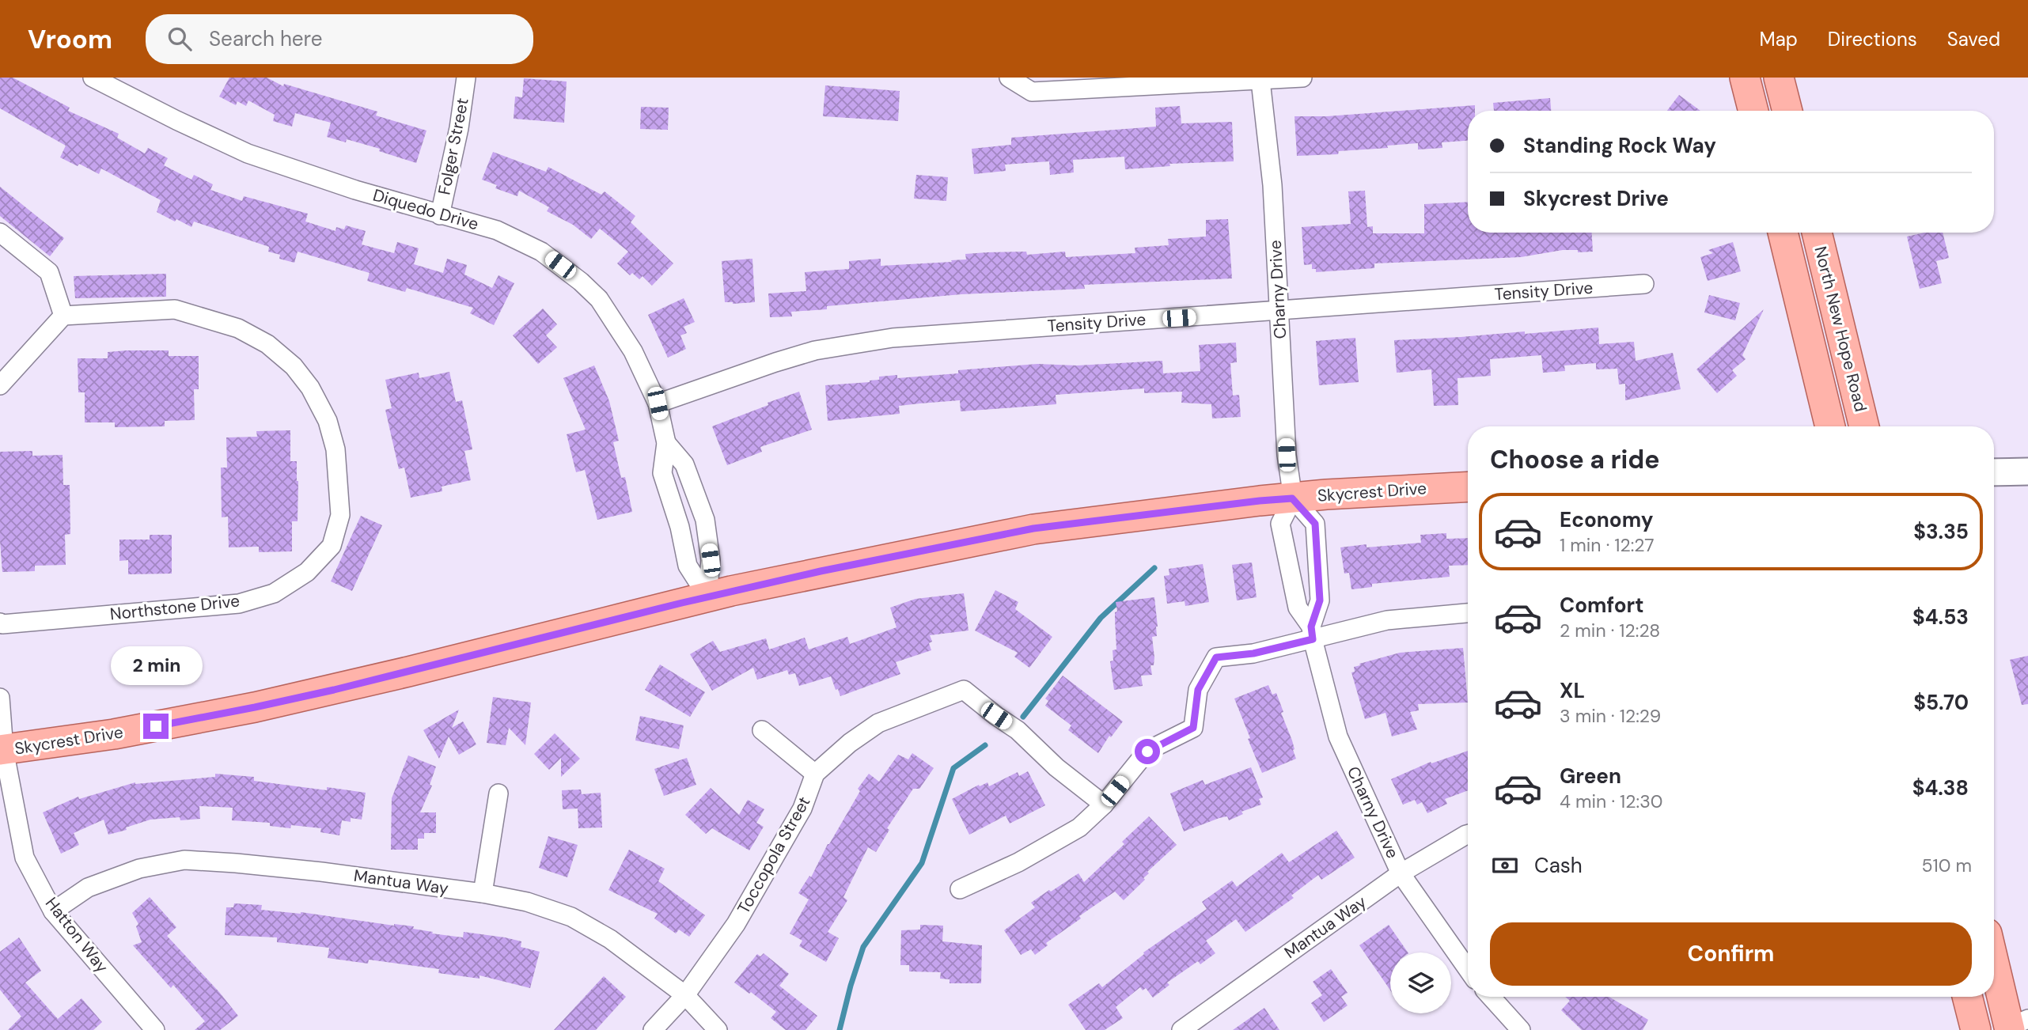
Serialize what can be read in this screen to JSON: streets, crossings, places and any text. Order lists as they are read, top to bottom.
{
  "streets": {
    "main road": ["North New Hope Road", "Skycrest Drive"],
    "street": [
      "Folger Street",
      "Diquedo Drive",
      "Charny Drive",
      "Tensity Drive",
      "Northstone Drive",
      "Toccopola Street",
      "Mantua Way",
      "Hatton Way"
    ]
  },
  "crossings": [
    ["Folger Street", "Diquedo Drive"],
    ["Diquedo Drive", "Tensity Drive"],
    ["Diquedo Drive", "Skycrest Drive"],
    ["Charny Drive", "Tensity Drive"],
    ["Charny Drive", "Skycrest Drive"],
    ["Charny Drive", "Mantua Way"],
    ["Skycrest Drive", "Hatton Way"],
    ["Toccopola Street", "Mantua Way"],
    ["Mantua Way", "Hatton Way"]
  ],
  "page": {
    "header": "Vroom",
    "search": "Search here",
    "nav": ["Map", "Directions", "Saved"],
    "banner": ["Standing Rock Way", "Skycrest Drive"],
    "heading": "Choose a ride",
    "list": [
      {
        "name": "Economy",
        "note": "1 min · 12:27",
        "value": "$3.35"
      },
      {
        "name": "Comfort",
        "note": "2 min · 12:28",
        "value": "$4.53"
      },
      {
        "name": "XL",
        "note": "3 min · 12:29",
        "value": "$5.70"
      },
      {
        "name": "Green",
        "note": "4 min · 12:30",
        "value": "$4.38"
      }
    ],
    "bubble": "2 min",
    "pay": ["Cash", "510 m"],
    "buttons": "Confirm"
  }
}
